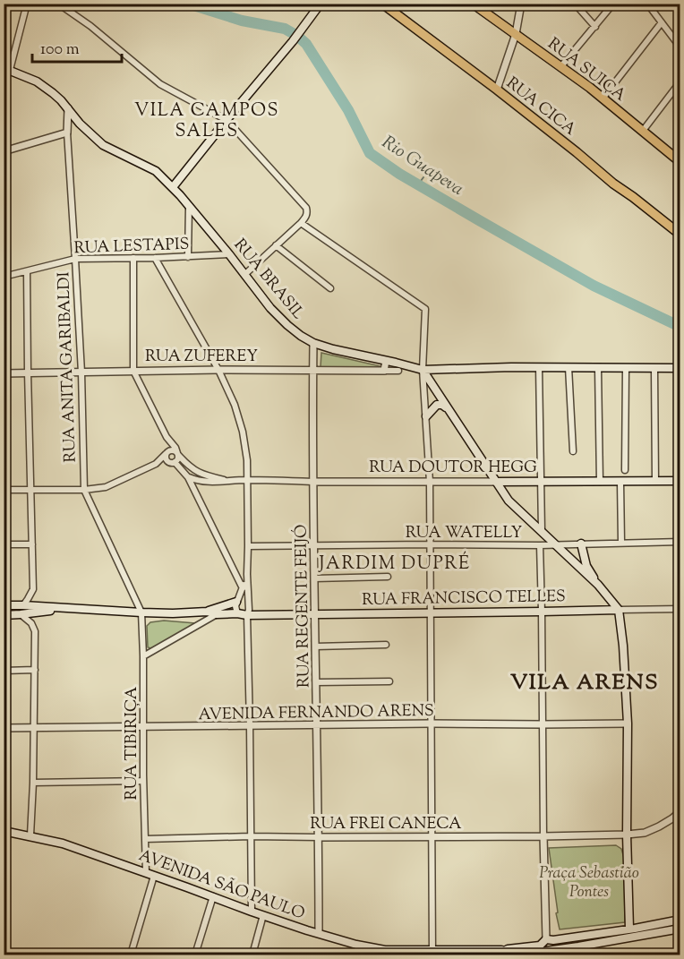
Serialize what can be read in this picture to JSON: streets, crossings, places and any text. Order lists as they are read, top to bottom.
{
  "streets": {
    "main road": [
      "RUA SUIÇA",
      "RUA CICA",
      "RUA BRASIL",
      "RUA DOUTOR HEGG",
      "RUA FRANCISCO TELLES",
      "AVENIDA SÃO PAULO"
    ],
    "street": [
      "RUA LESTAPIS",
      "RUA ZUFEREY",
      "RUA ANITA GARIBALDI",
      "RUA WATELLY",
      "RUA REGENTE FEIJÓ",
      "AVENIDA FERNANDO ARENS",
      "RUA TIBIRIÇA",
      "RUA FREI CANECA"
    ]
  },
  "crossings": [
    ["RUA LESTAPIS", "RUA BRASIL"],
    ["RUA LESTAPIS", "RUA ANITA GARIBALDI"],
    ["RUA BRASIL", "RUA ANITA GARIBALDI"],
    ["RUA BRASIL", "RUA REGENTE FEIJÓ"],
    ["RUA ZUFEREY", "RUA ANITA GARIBALDI"],
    ["RUA ZUFEREY", "RUA DOUTOR HEGG"],
    ["RUA ZUFEREY", "RUA REGENTE FEIJÓ"],
    ["RUA ANITA GARIBALDI", "RUA TIBIRIÇA"],
    ["RUA DOUTOR HEGG", "RUA REGENTE FEIJÓ"],
    ["RUA WATELLY", "RUA REGENTE FEIJÓ"],
    ["RUA FRANCISCO TELLES", "RUA REGENTE FEIJÓ"],
    ["RUA REGENTE FEIJÓ", "AVENIDA FERNANDO ARENS"],
    ["RUA REGENTE FEIJÓ", "RUA FREI CANECA"],
    ["RUA REGENTE FEIJÓ", "AVENIDA SÃO PAULO"],
    ["AVENIDA FERNANDO ARENS", "RUA TIBIRIÇA"],
    ["RUA TIBIRIÇA", "RUA FREI CANECA"],
    ["RUA TIBIRIÇA", "AVENIDA SÃO PAULO"]
  ],
  "districts": ["VILA CAMPOS SALES", "JARDIM DUPRÉ", "VILA ARENS"],
  "water": ["Rio Guapeva"],
  "parks": ["Praça Sebastião Pontes"],
  "scale_bar": "100 m"
}
